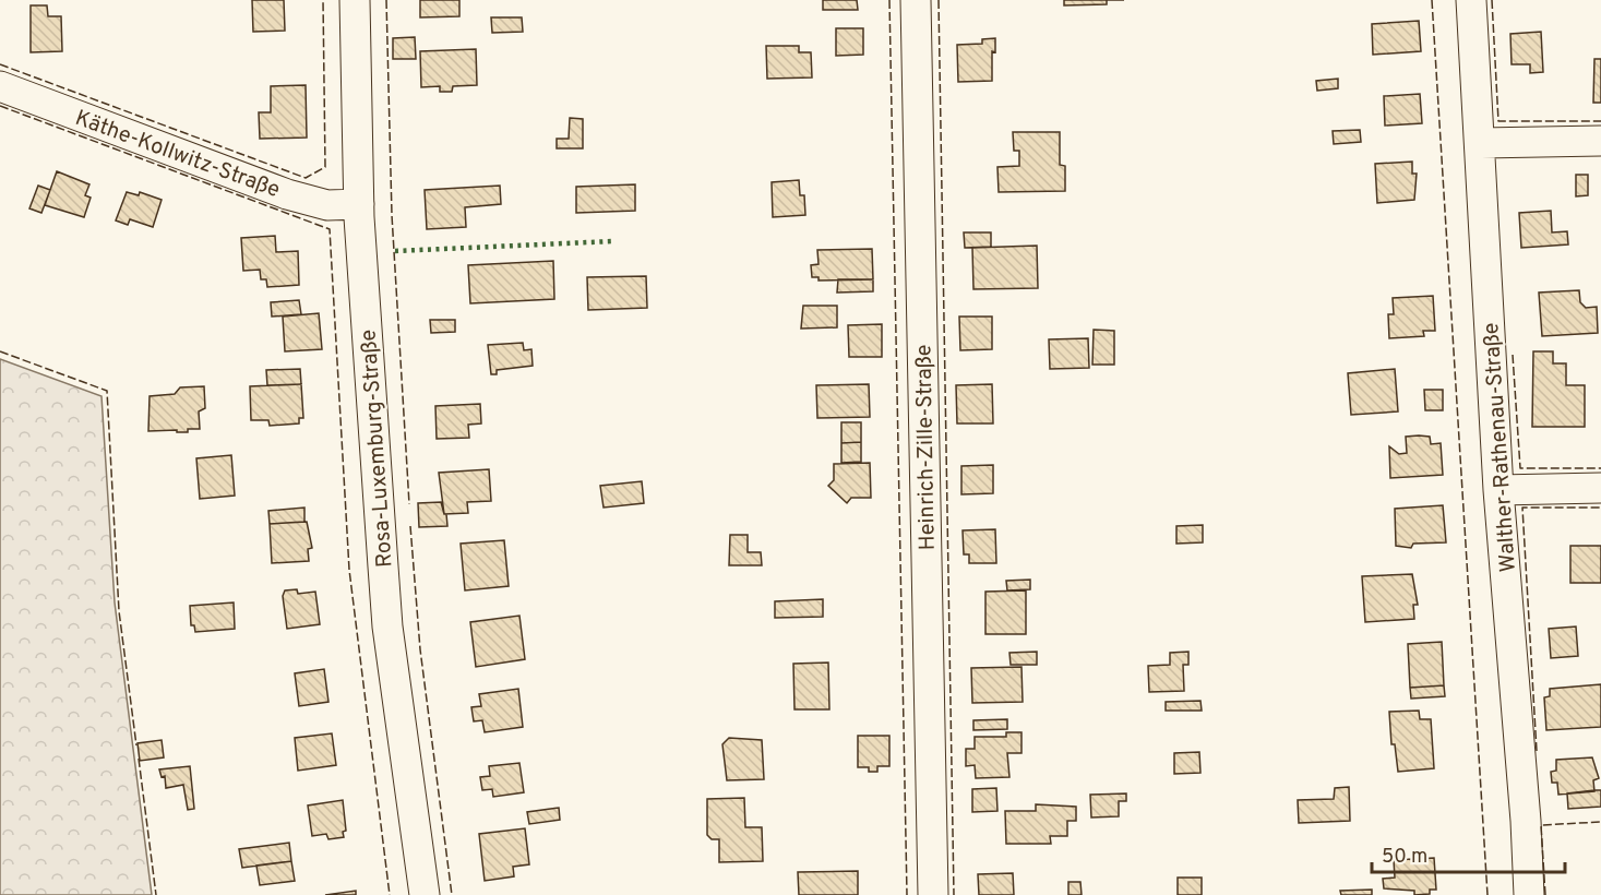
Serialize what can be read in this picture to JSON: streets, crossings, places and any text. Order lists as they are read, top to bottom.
{
  "streets": {
    "street": [
      "Käthe-Kollwitz-Straße",
      "Heinrich-Zille-Straße",
      "Walther-Rathenau-Straße",
      "Rosa-Luxemburg-Straße"
    ]
  },
  "crossings": [
    ["Käthe-Kollwitz-Straße", "Rosa-Luxemburg-Straße"]
  ],
  "scale_bar": "50 m"
}
